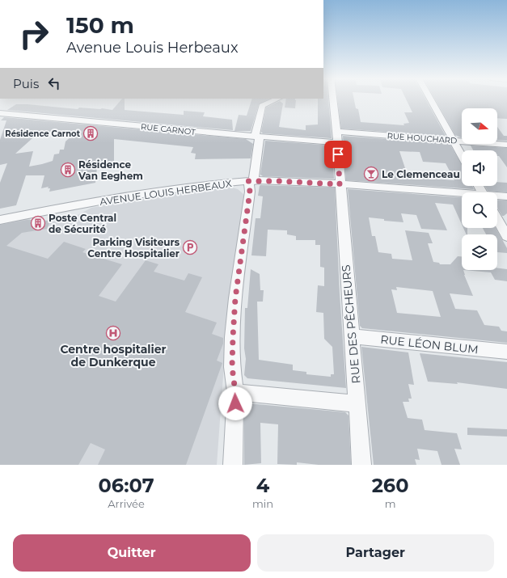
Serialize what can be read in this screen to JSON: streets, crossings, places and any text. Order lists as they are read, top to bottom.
{
  "streets": {
    "street": [
      "RUE CARNOT",
      "RUE HOUCHARD",
      "AVENUE LOUIS HERBEAUX",
      "RUE DES PÊCHEURS",
      "RUE LÉON BLUM"
    ]
  },
  "crossings": [
    ["RUE CARNOT", "RUE DES PÊCHEURS"],
    ["RUE HOUCHARD", "RUE DES PÊCHEURS"],
    ["AVENUE LOUIS HERBEAUX", "RUE DES PÊCHEURS"],
    ["RUE DES PÊCHEURS", "RUE LÉON BLUM"]
  ],
  "places": {
    "building": ["Résidence Carnot", "Résidence Van Eeghem", "Poste Central de Sécurité"],
    "bar": ["Le Clemenceau"],
    "parking": ["Parking Visiteurs Centre Hospitalier"],
    "hospital": ["Centre hospitalier de Dunkerque"]
  },
  "north": "right",
  "page": {
    "turn": ["150 m", "Avenue Louis Herbeaux"],
    "then": "Puis",
    "eta": [
      "06:07",
      "Arrivée",
      "4",
      "min",
      "260",
      "m"
    ],
    "buttons": ["Quitter", "Partager"]
  }
}
